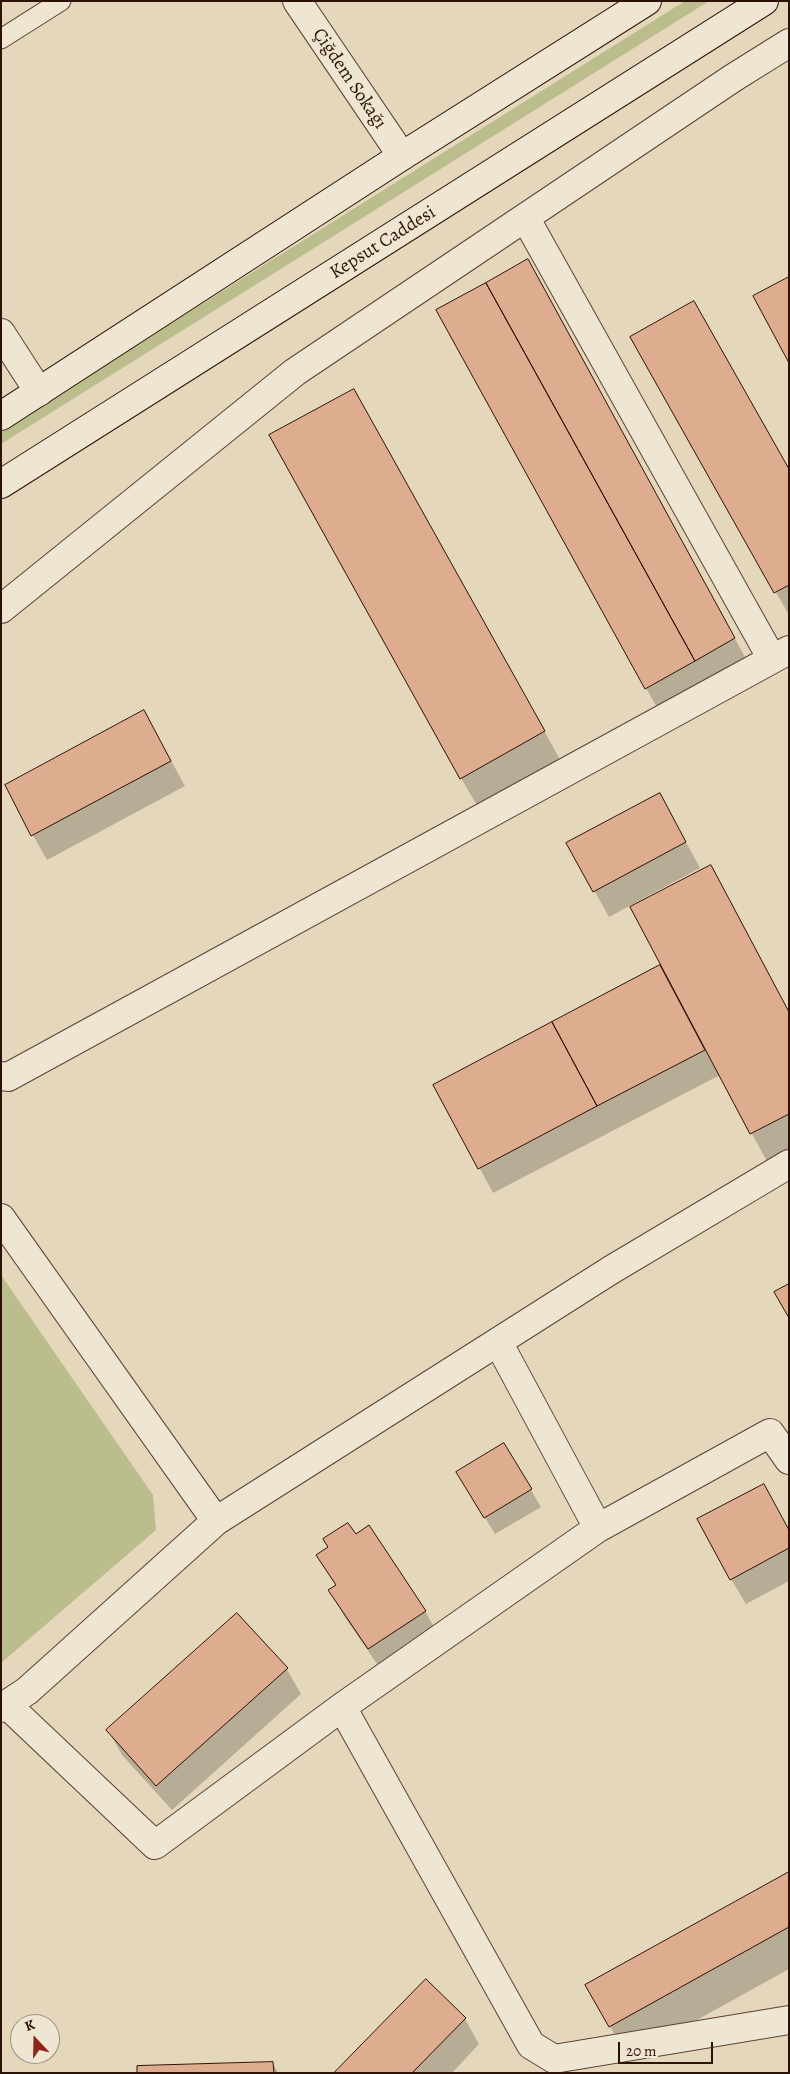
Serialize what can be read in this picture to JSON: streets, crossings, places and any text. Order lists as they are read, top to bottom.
{
  "streets": {
    "street": ["Çiğdem Sokağı", "Kepsut Caddesi"]
  },
  "scale_bar": "20 m",
  "north": "top"
}
